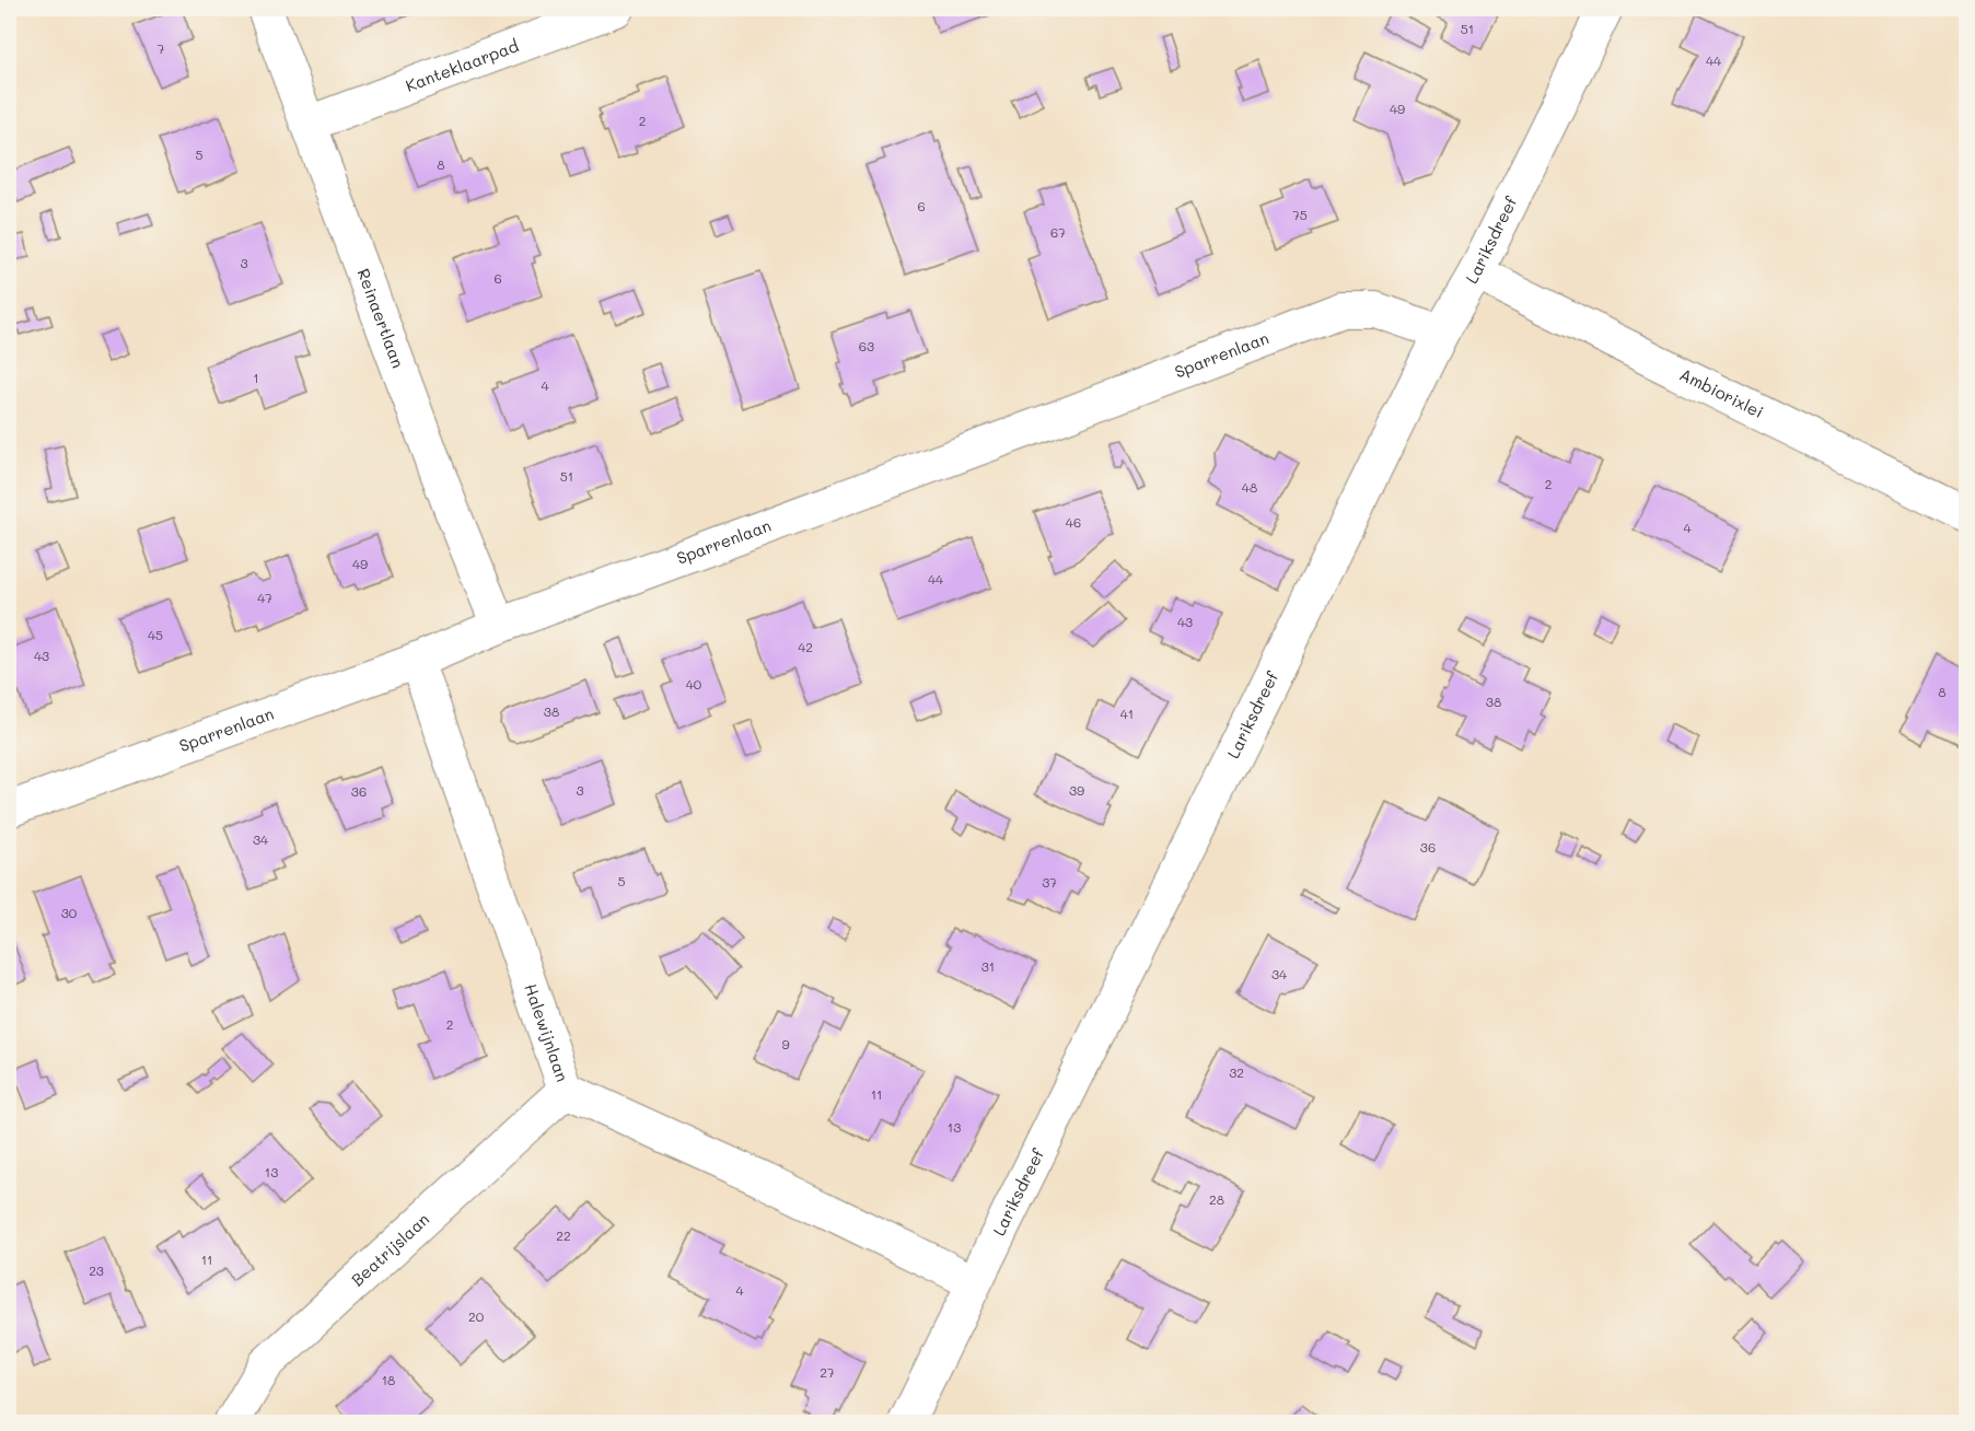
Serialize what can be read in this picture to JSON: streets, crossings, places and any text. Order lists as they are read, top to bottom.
{
  "streets": {
    "street": [
      "Kanteklaarpad",
      "Lariksdreef",
      "Reinaertlaan",
      "Sparrenlaan",
      "Ambiorixlei",
      "Halewijnlaan",
      "Beatrijslaan"
    ]
  },
  "crossings": [
    ["Kanteklaarpad", "Reinaertlaan"],
    ["Lariksdreef", "Sparrenlaan"],
    ["Lariksdreef", "Ambiorixlei"],
    ["Lariksdreef", "Halewijnlaan"],
    ["Reinaertlaan", "Sparrenlaan"],
    ["Sparrenlaan", "Halewijnlaan"],
    ["Halewijnlaan", "Beatrijslaan"]
  ],
  "house_numbers": [
    "51",
    "7",
    "44",
    "49",
    "2",
    "5",
    "8",
    "6",
    "75",
    "67",
    "3",
    "6",
    "63",
    "1",
    "4",
    "51",
    "2",
    "48",
    "46",
    "4",
    "49",
    "44",
    "47",
    "43",
    "45",
    "42",
    "43",
    "40",
    "8",
    "38",
    "38",
    "41",
    "3",
    "39",
    "36",
    "34",
    "36",
    "5",
    "37",
    "30",
    "31",
    "34",
    "2",
    "9",
    "32",
    "11",
    "13",
    "13",
    "28",
    "22",
    "11",
    "23",
    "4",
    "20",
    "27",
    "18"
  ]
}
